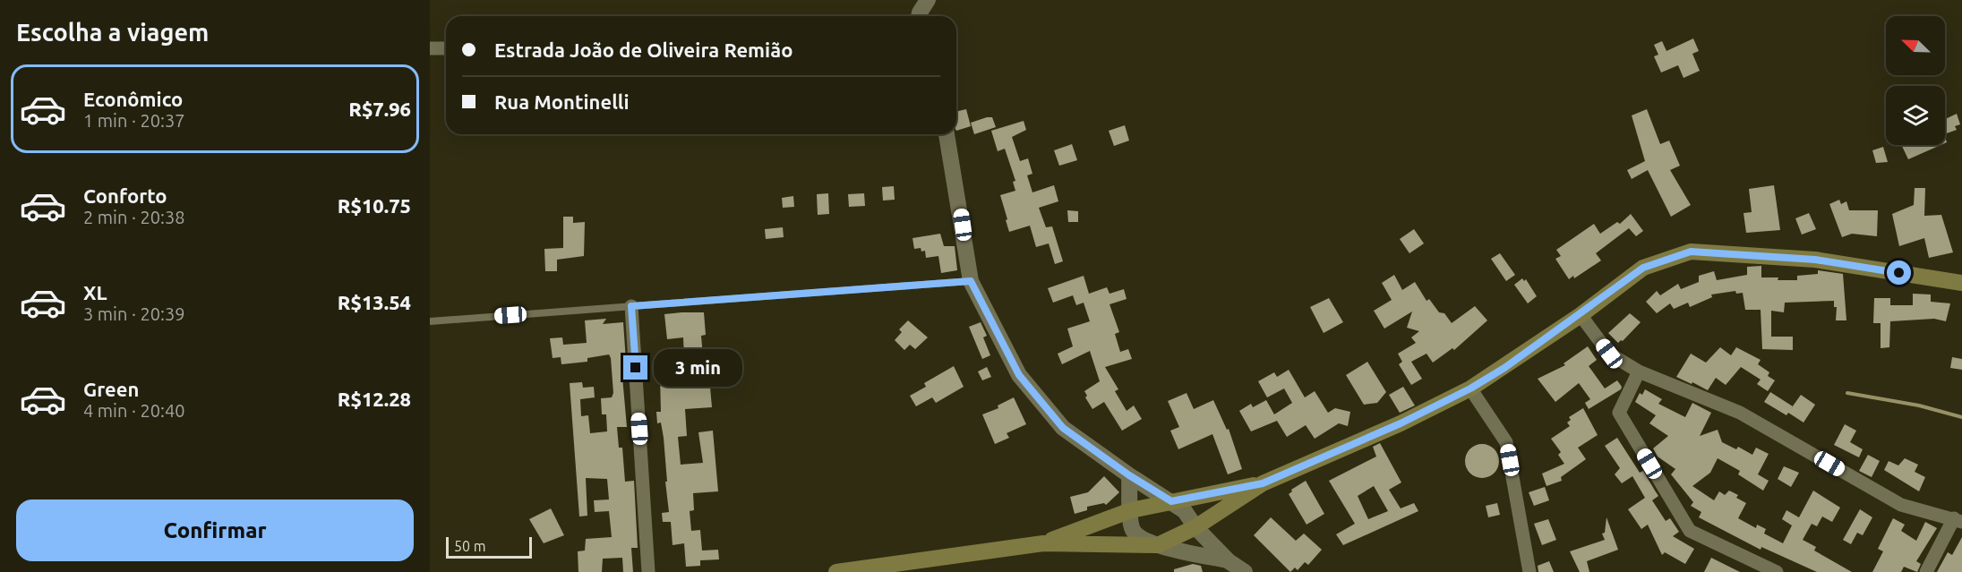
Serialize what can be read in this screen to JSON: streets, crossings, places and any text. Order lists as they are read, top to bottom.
{
  "scale_bar": "50 m",
  "north": "top left",
  "page": {
    "heading": "Escolha a viagem",
    "banner": ["Estrada João de Oliveira Remião", "Rua Montinelli"],
    "list": [
      {
        "name": "Econômico",
        "note": "1 min · 20:37",
        "value": "R$7.96"
      },
      {
        "name": "Conforto",
        "note": "2 min · 20:38",
        "value": "R$10.75"
      },
      {
        "name": "XL",
        "note": "3 min · 20:39",
        "value": "R$13.54"
      },
      {
        "name": "Green",
        "note": "4 min · 20:40",
        "value": "R$12.28"
      }
    ],
    "bubble": "3 min",
    "buttons": "Confirmar",
    "scale": "50 m"
  }
}
